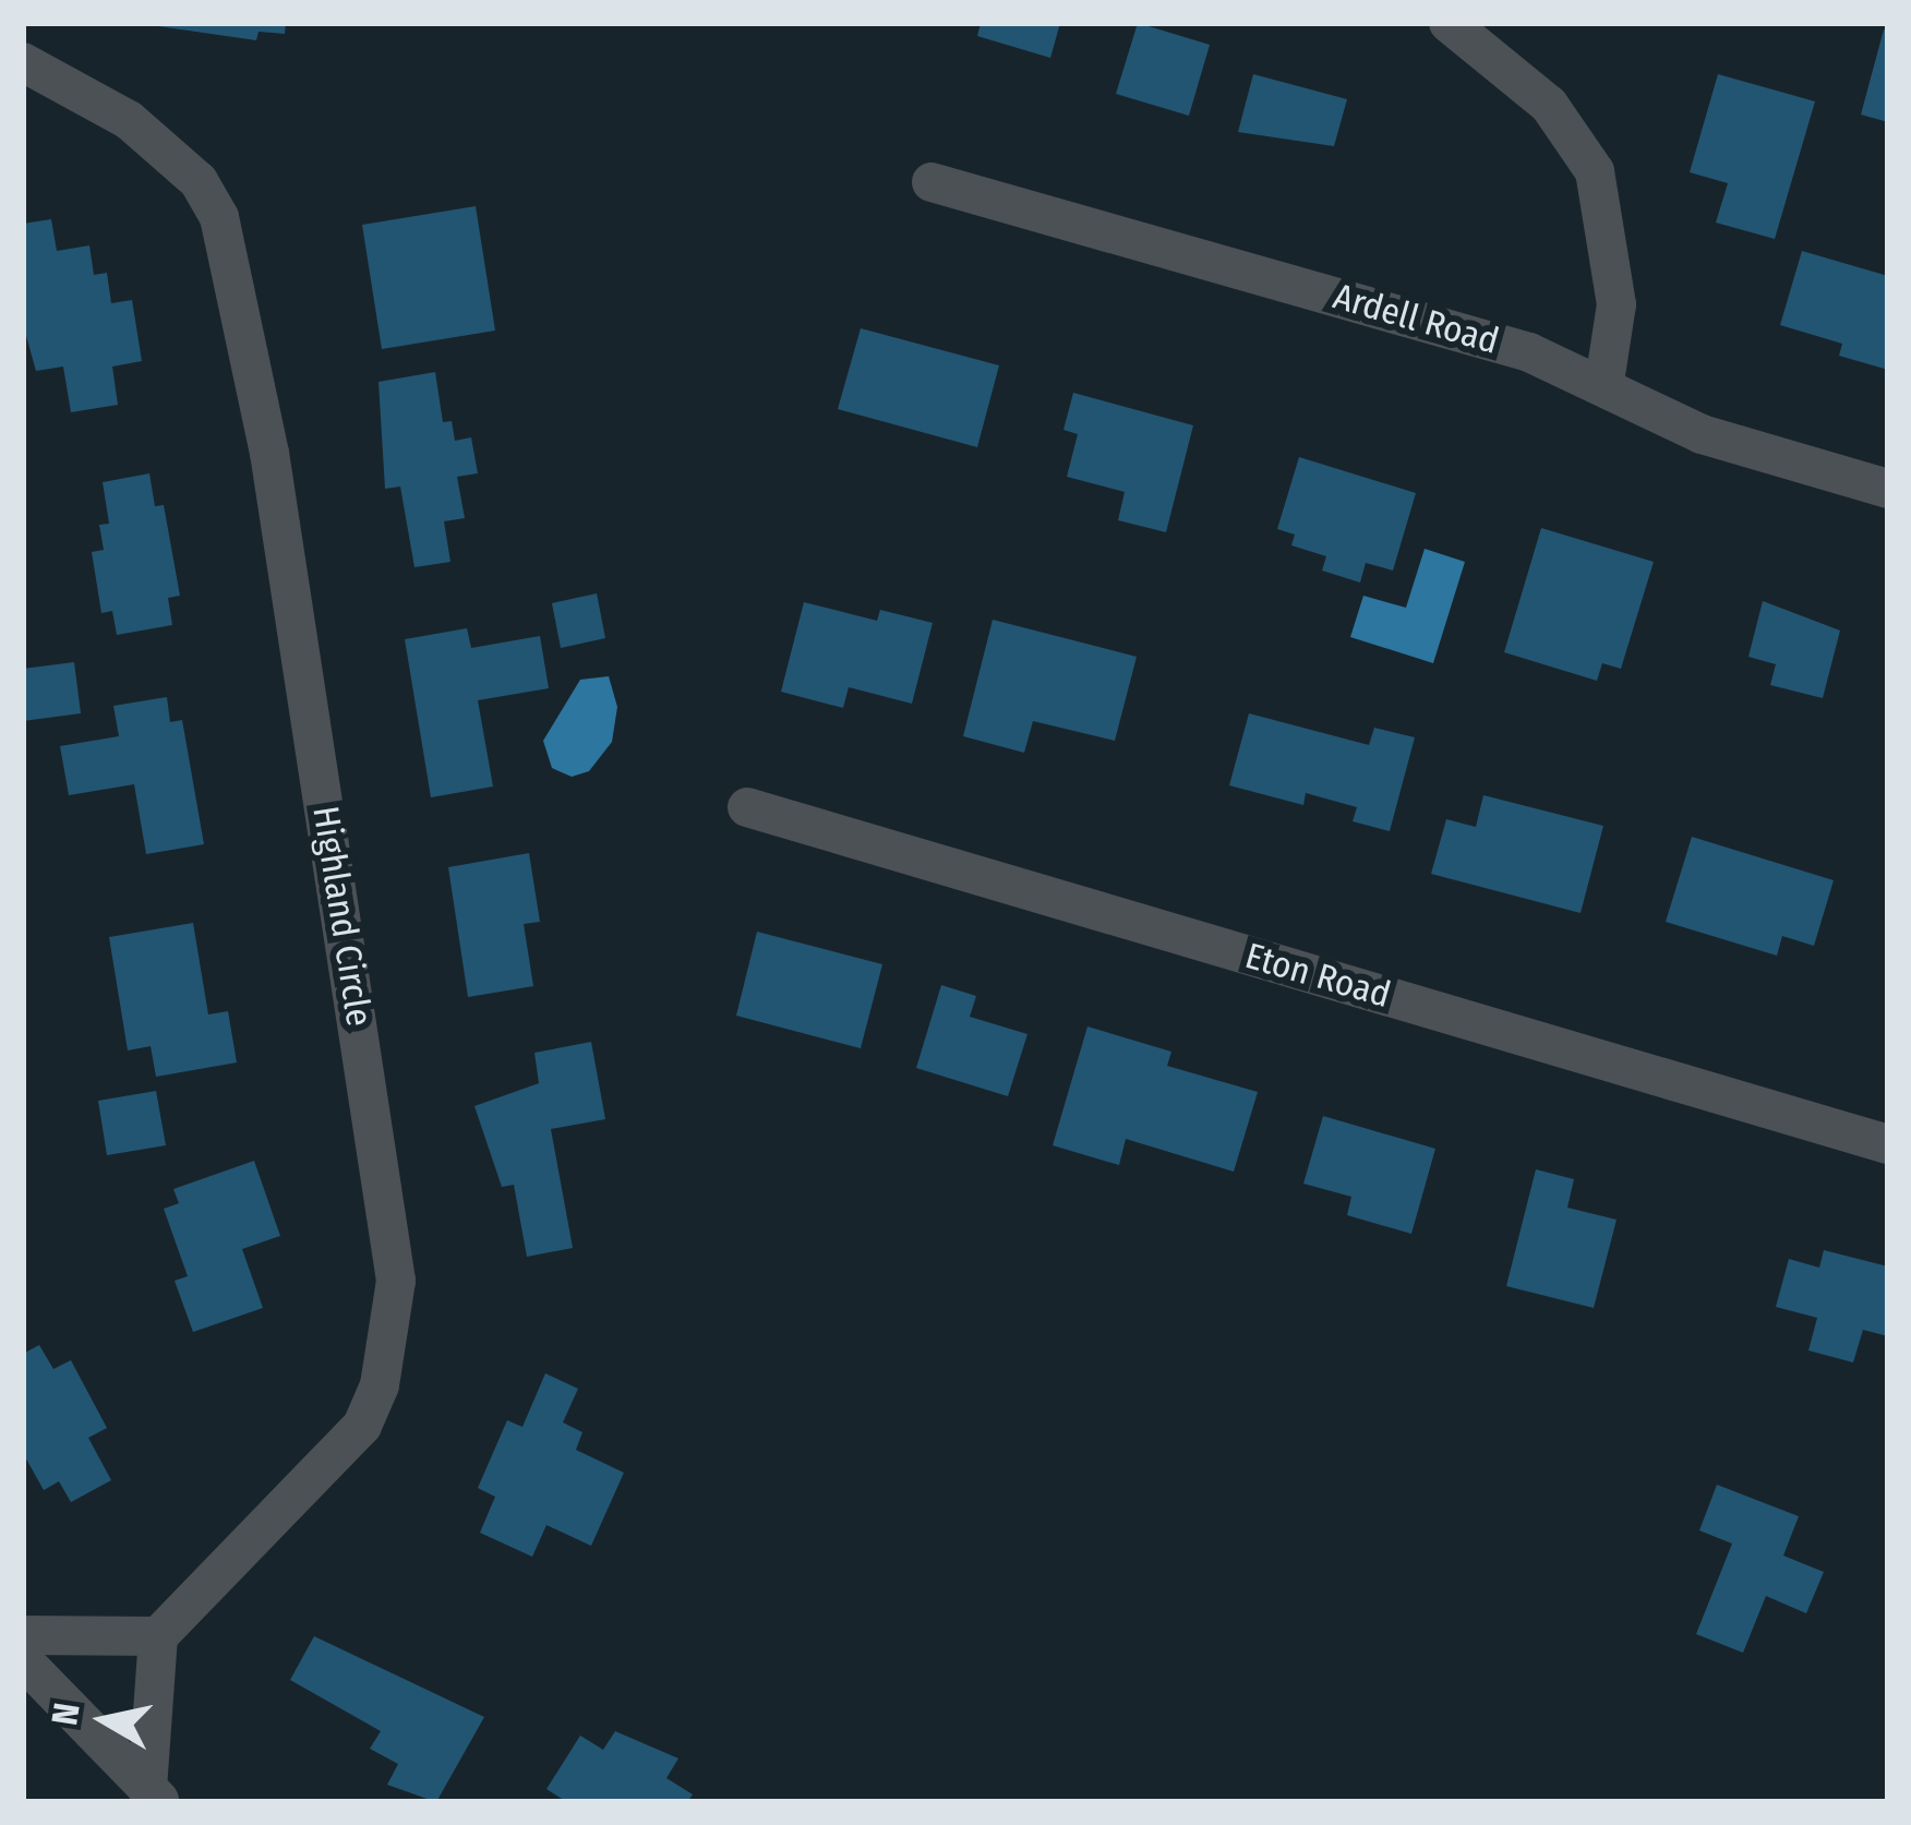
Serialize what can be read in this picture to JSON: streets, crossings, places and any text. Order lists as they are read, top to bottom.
{
  "streets": {
    "street": ["Ardell Road", "Highland Circle", "Eton Road"]
  },
  "north": "left"
}
